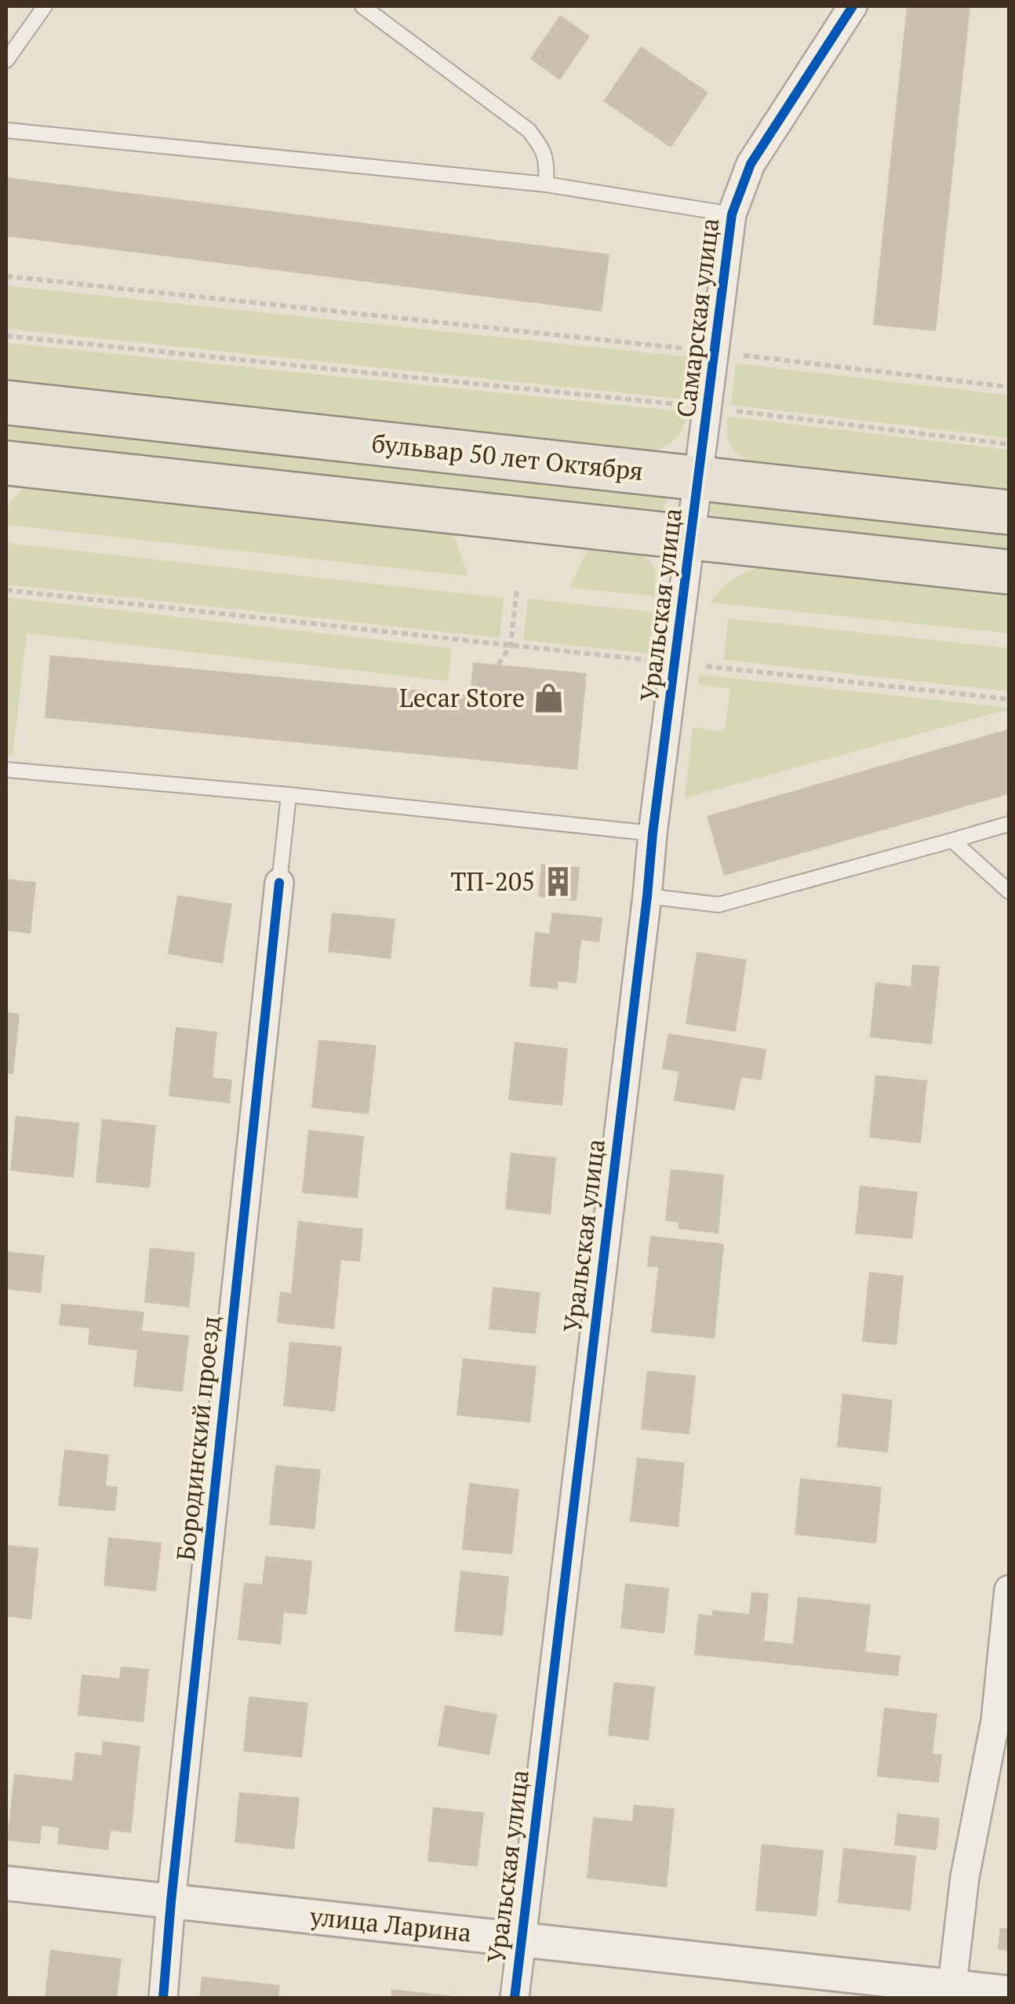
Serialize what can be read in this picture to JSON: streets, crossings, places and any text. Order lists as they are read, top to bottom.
{
  "streets": {
    "main road": ["бульвар 50 лет Октября"],
    "street": [
      "Самарская улица",
      "Уральская улица",
      "Бородинский проезд",
      "улица Ларина"
    ]
  },
  "crossings": [
    ["Самарская улица", "бульвар 50 лет Октября"],
    ["Самарская улица", "Уральская улица"],
    ["бульвар 50 лет Октября", "Уральская улица"],
    ["Уральская улица", "улица Ларина"],
    ["Бородинский проезд", "улица Ларина"]
  ],
  "places": {
    "shop": ["Lecar Store"],
    "building": ["ТП-205"]
  }
}
